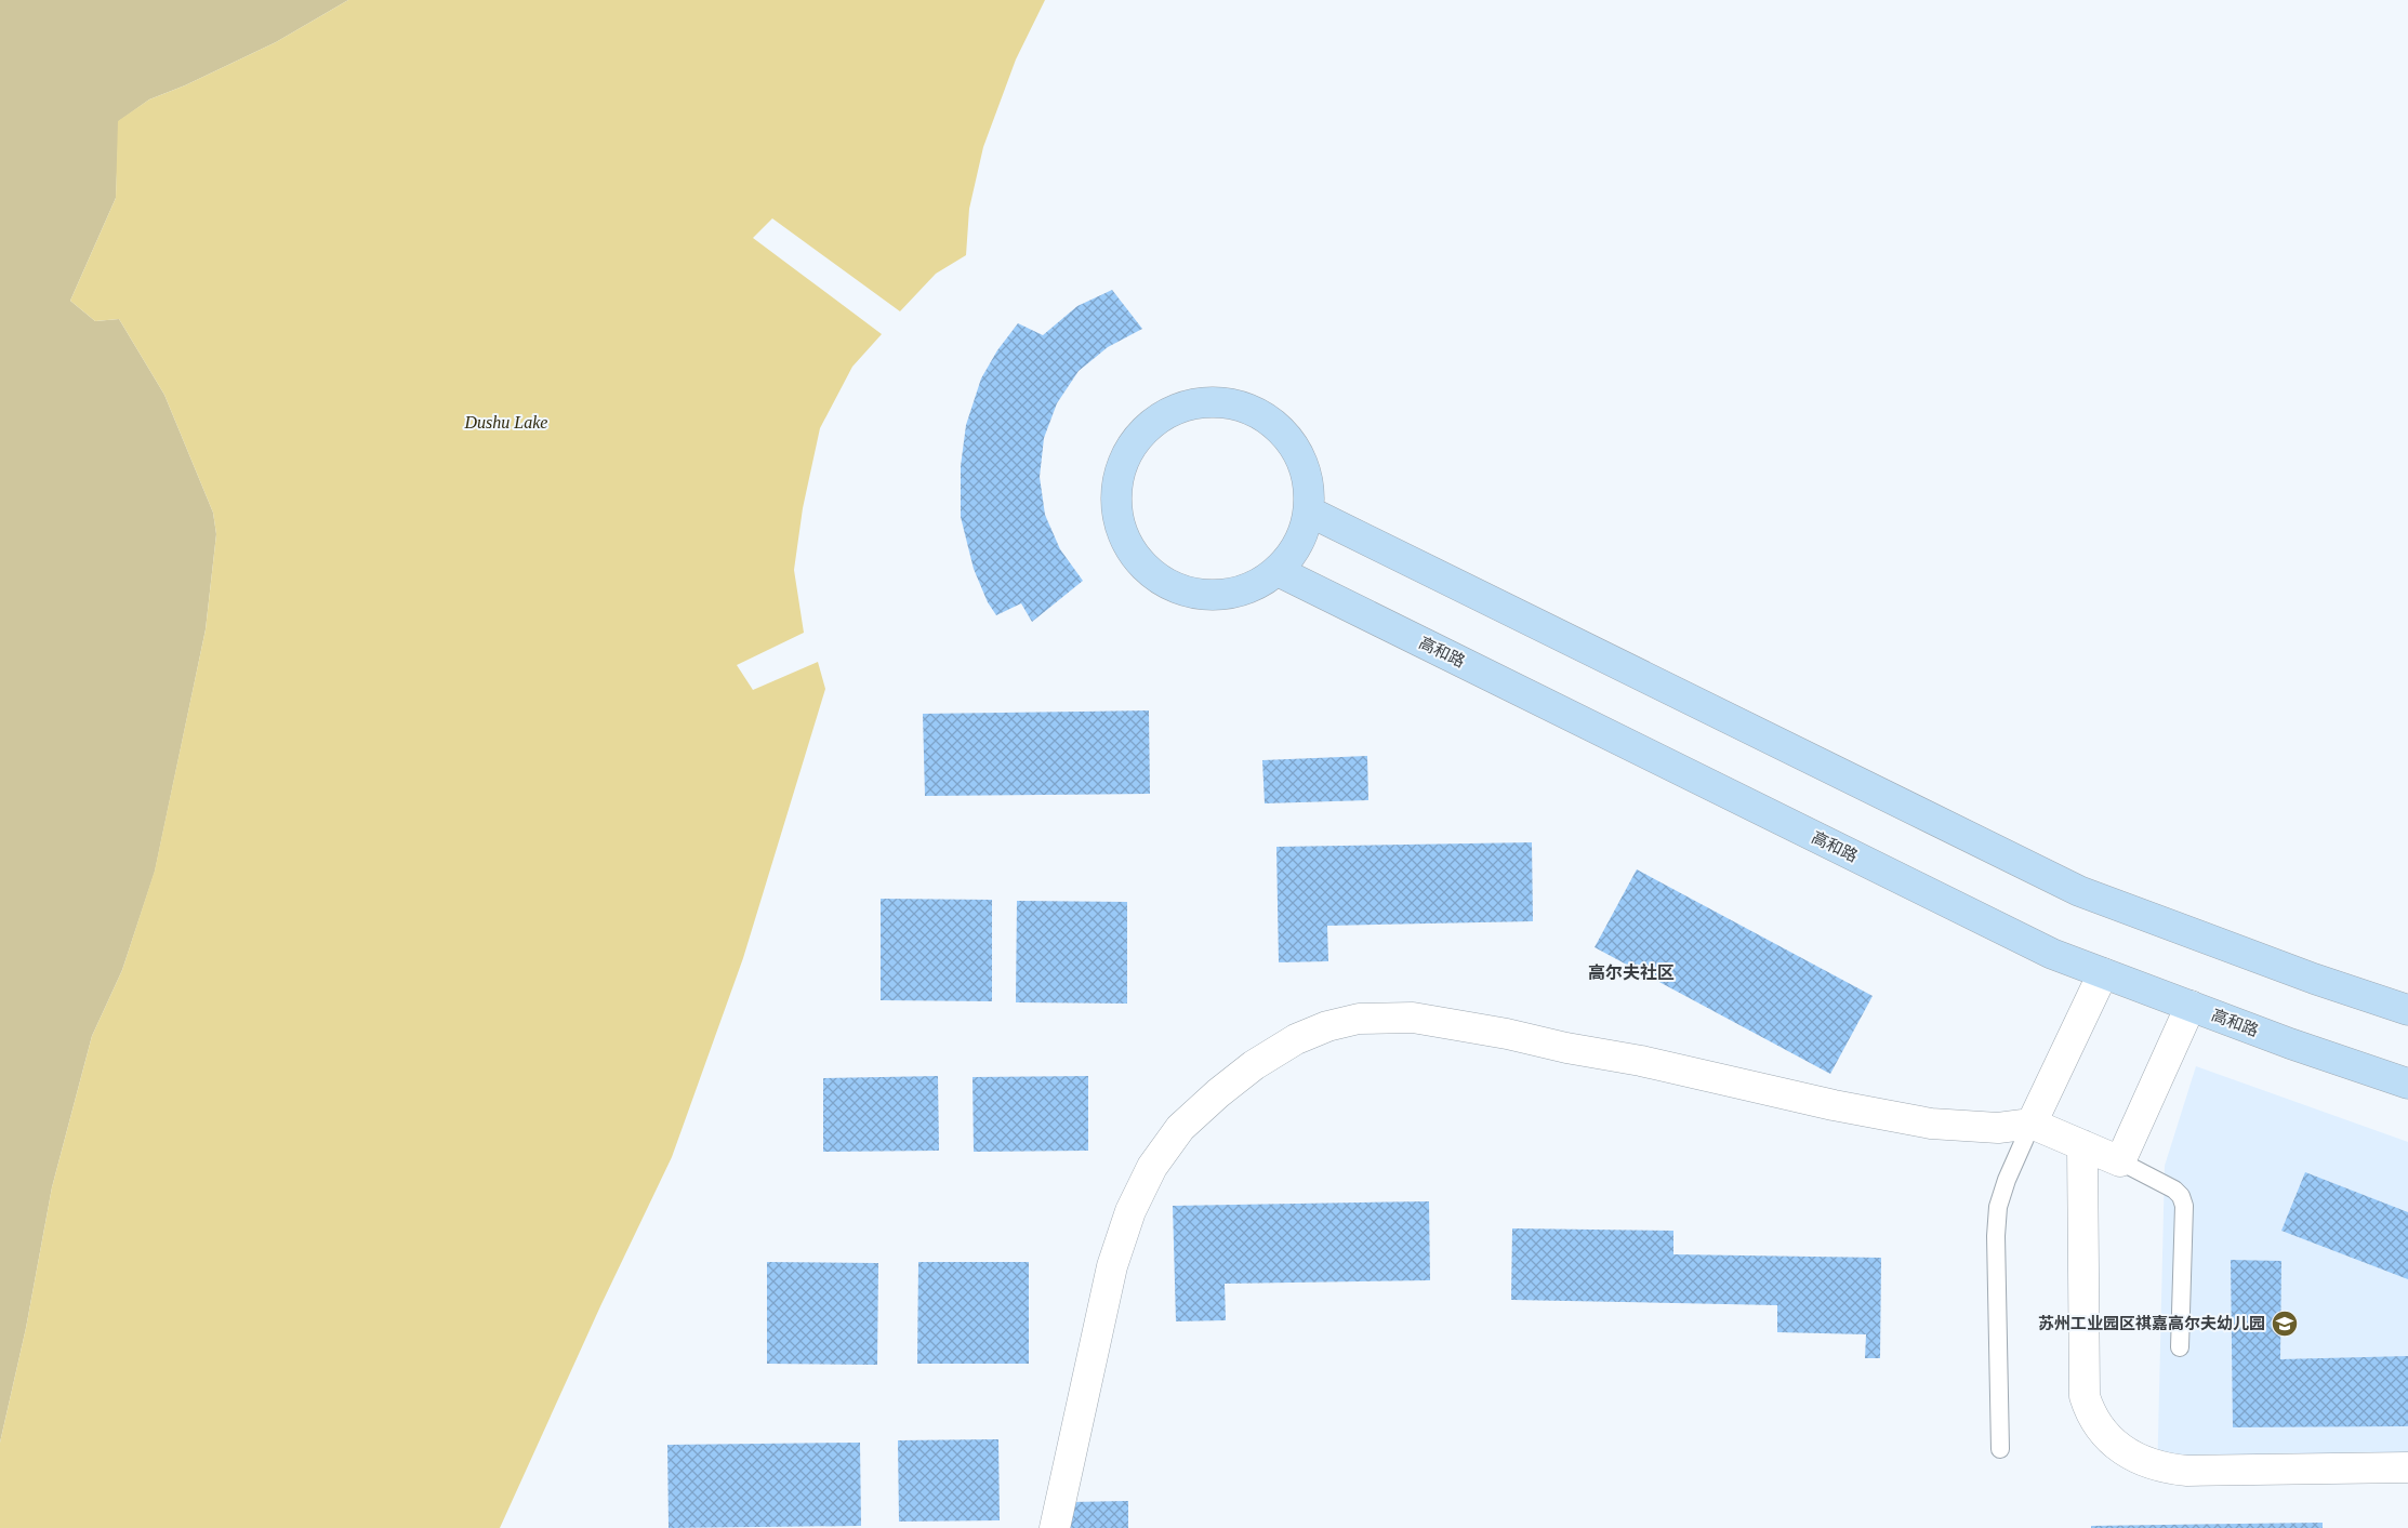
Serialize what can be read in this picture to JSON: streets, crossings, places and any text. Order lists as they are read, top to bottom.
{
  "streets": {
    "main road": ["高和路"]
  },
  "districts": ["高尔夫社区"],
  "water": ["Dushu Lake"],
  "places": {
    "school or university": ["苏州工业园区祺嘉高尔夫幼儿园"]
  }
}
